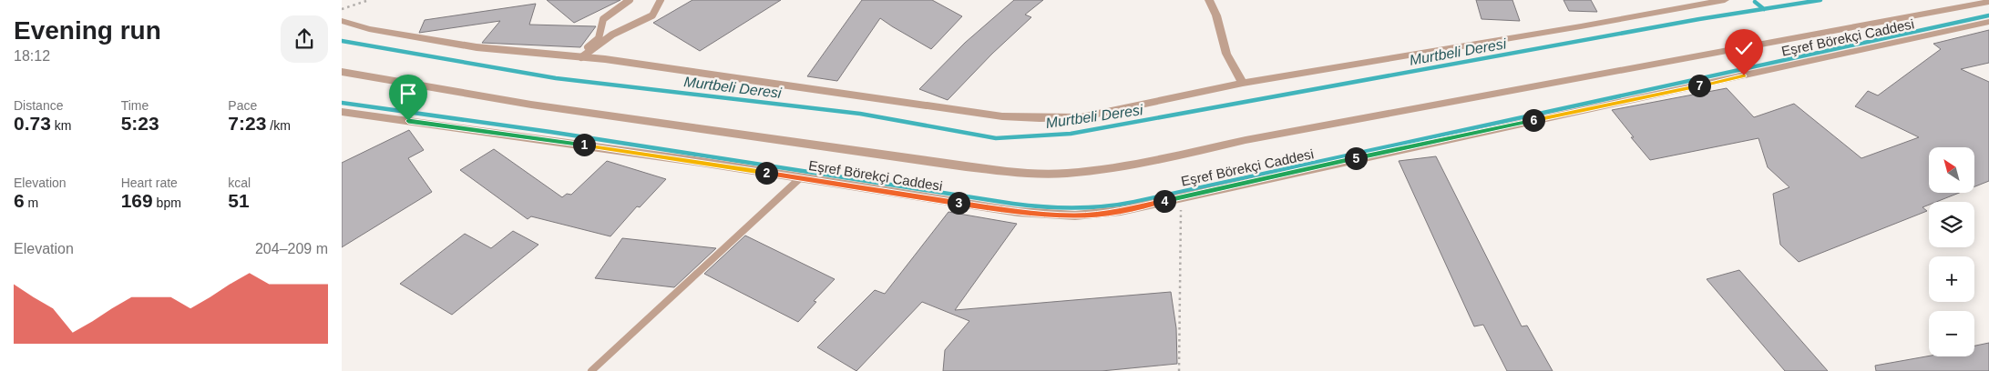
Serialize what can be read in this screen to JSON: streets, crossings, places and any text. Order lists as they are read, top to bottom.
{
  "streets": {
    "street": ["Eşref Börekçi Caddesi"]
  },
  "water": ["Murtbeli Deresi"],
  "north": "top left",
  "page": {
    "heading": ["Evening run", "18:12"],
    "pins": [
      "7",
      "6",
      "1",
      "5",
      "2",
      "4",
      "3"
    ],
    "stats": [
      ["Distance", "0.73 km"],
      ["Time", "5:23"],
      ["Pace", "7:23 /km"],
      ["Elevation", "6 m"],
      ["Heart rate", "169 bpm"],
      ["kcal", "51"]
    ],
    "map_buttons": ["+", "−"],
    "chart": ["Elevation", "204–209 m"]
  }
}
